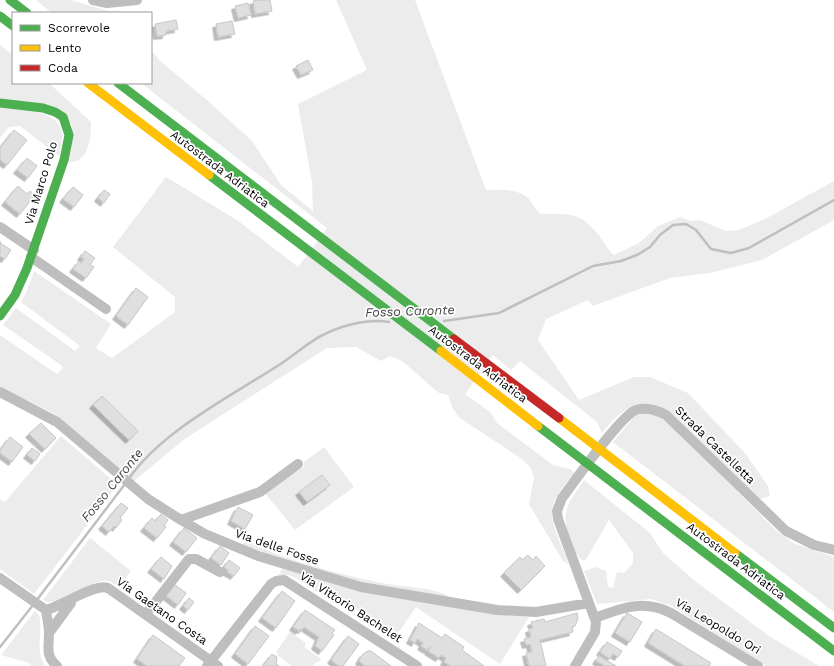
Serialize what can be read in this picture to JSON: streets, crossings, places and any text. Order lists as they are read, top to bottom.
{
  "streets": {
    "main road": ["Autostrada Adriatica", "Via Marco Polo"],
    "street": [
      "Strada Castelletta",
      "Via delle Fosse",
      "Via Vittorio Bachelet",
      "Via Gaetano Costa",
      "Via Leopoldo Ori"
    ]
  },
  "crossings": [
    ["Strada Castelletta", "Via delle Fosse"],
    ["Strada Castelletta", "Via Leopoldo Ori"],
    ["Via Vittorio Bachelet", "Via Gaetano Costa"]
  ],
  "water": ["Fosso Caronte"],
  "legend": ["Scorrevole", "Lento", "Coda"]
}
